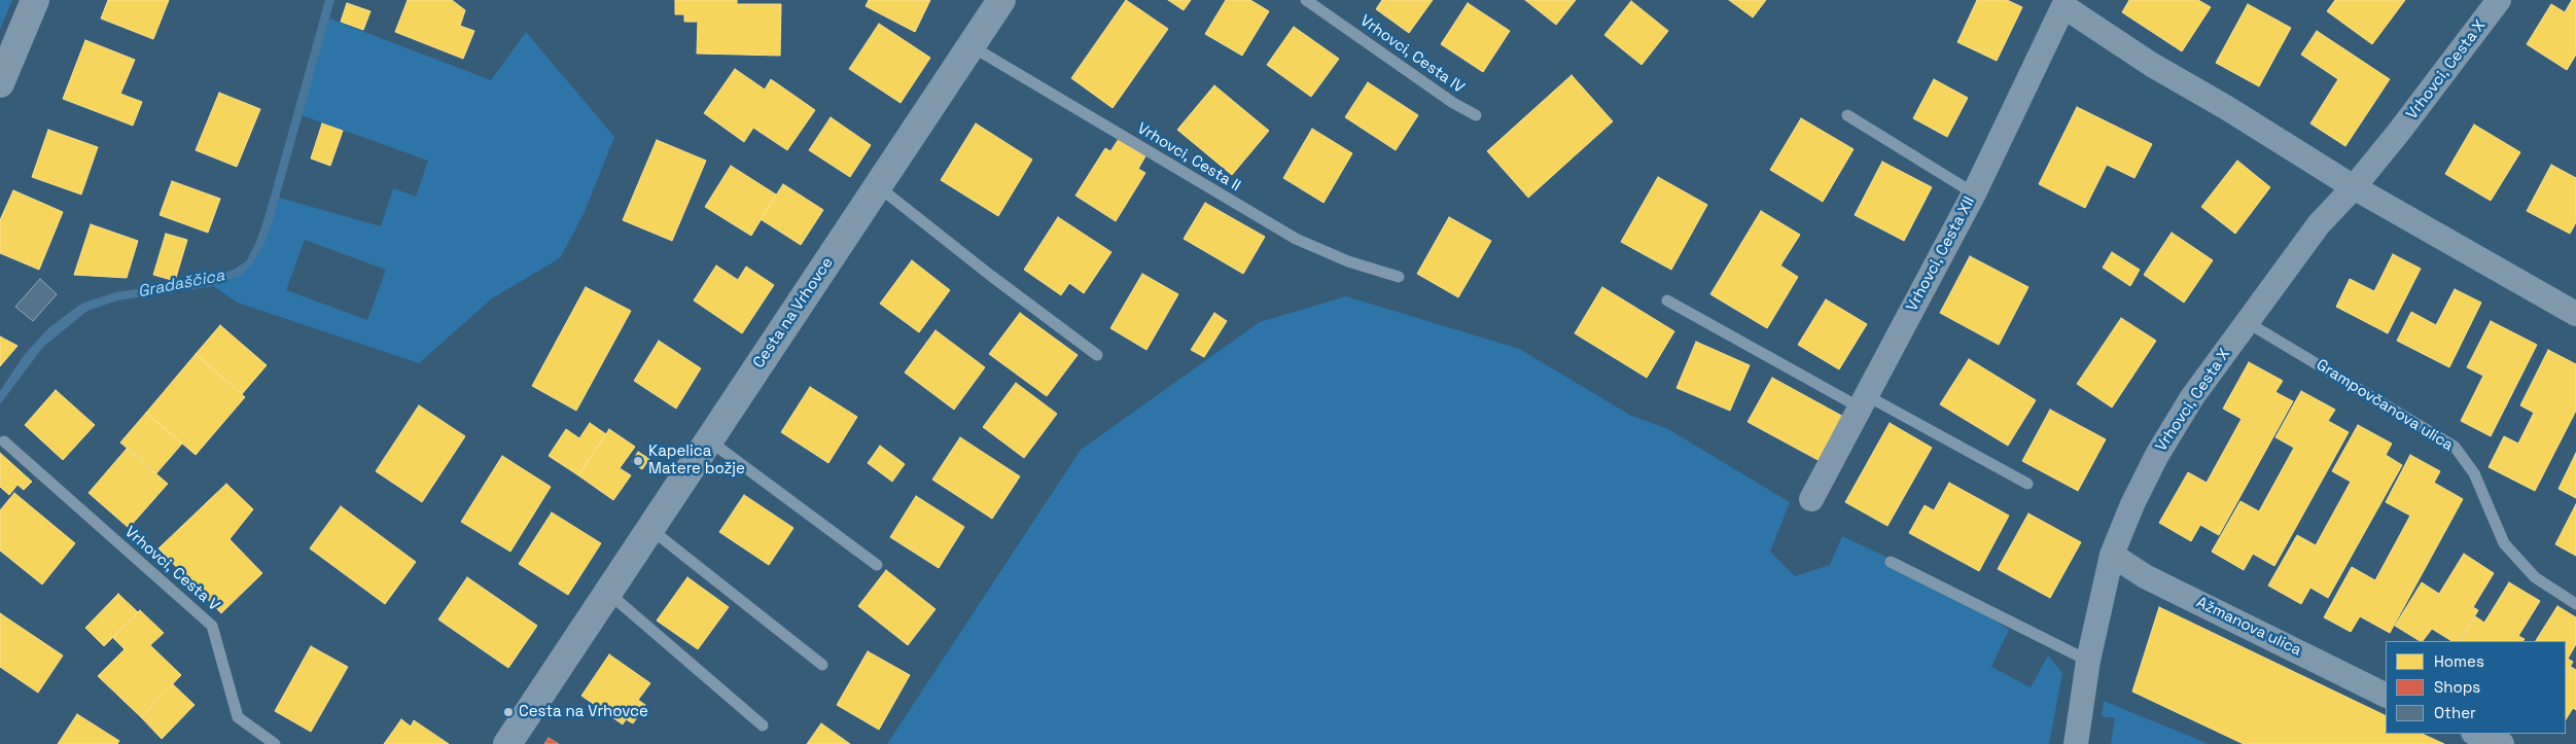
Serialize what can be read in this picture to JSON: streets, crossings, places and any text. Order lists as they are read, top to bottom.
{
  "streets": {
    "street": [
      "Vrhovci, Cesta X",
      "Vrhovci, Cesta XII",
      "Cesta na Vrhovce",
      "Ažmanova ulica"
    ],
    "lane": [
      "Vrhovci, Cesta IV",
      "Vrhovci, Cesta II",
      "Grampovčanova ulica",
      "Vrhovci, Cesta V"
    ]
  },
  "crossings": [
    ["Vrhovci, Cesta X", "Vrhovci, Cesta XII"],
    ["Vrhovci, Cesta X", "Grampovčanova ulica"],
    ["Vrhovci, Cesta X", "Ažmanova ulica"],
    ["Vrhovci, Cesta II", "Cesta na Vrhovce"]
  ],
  "water": ["Gradaščica"],
  "places": ["Kapelica Matere božje", "Cesta na Vrhovce"],
  "legend": ["Homes", "Shops", "Other"]
}
